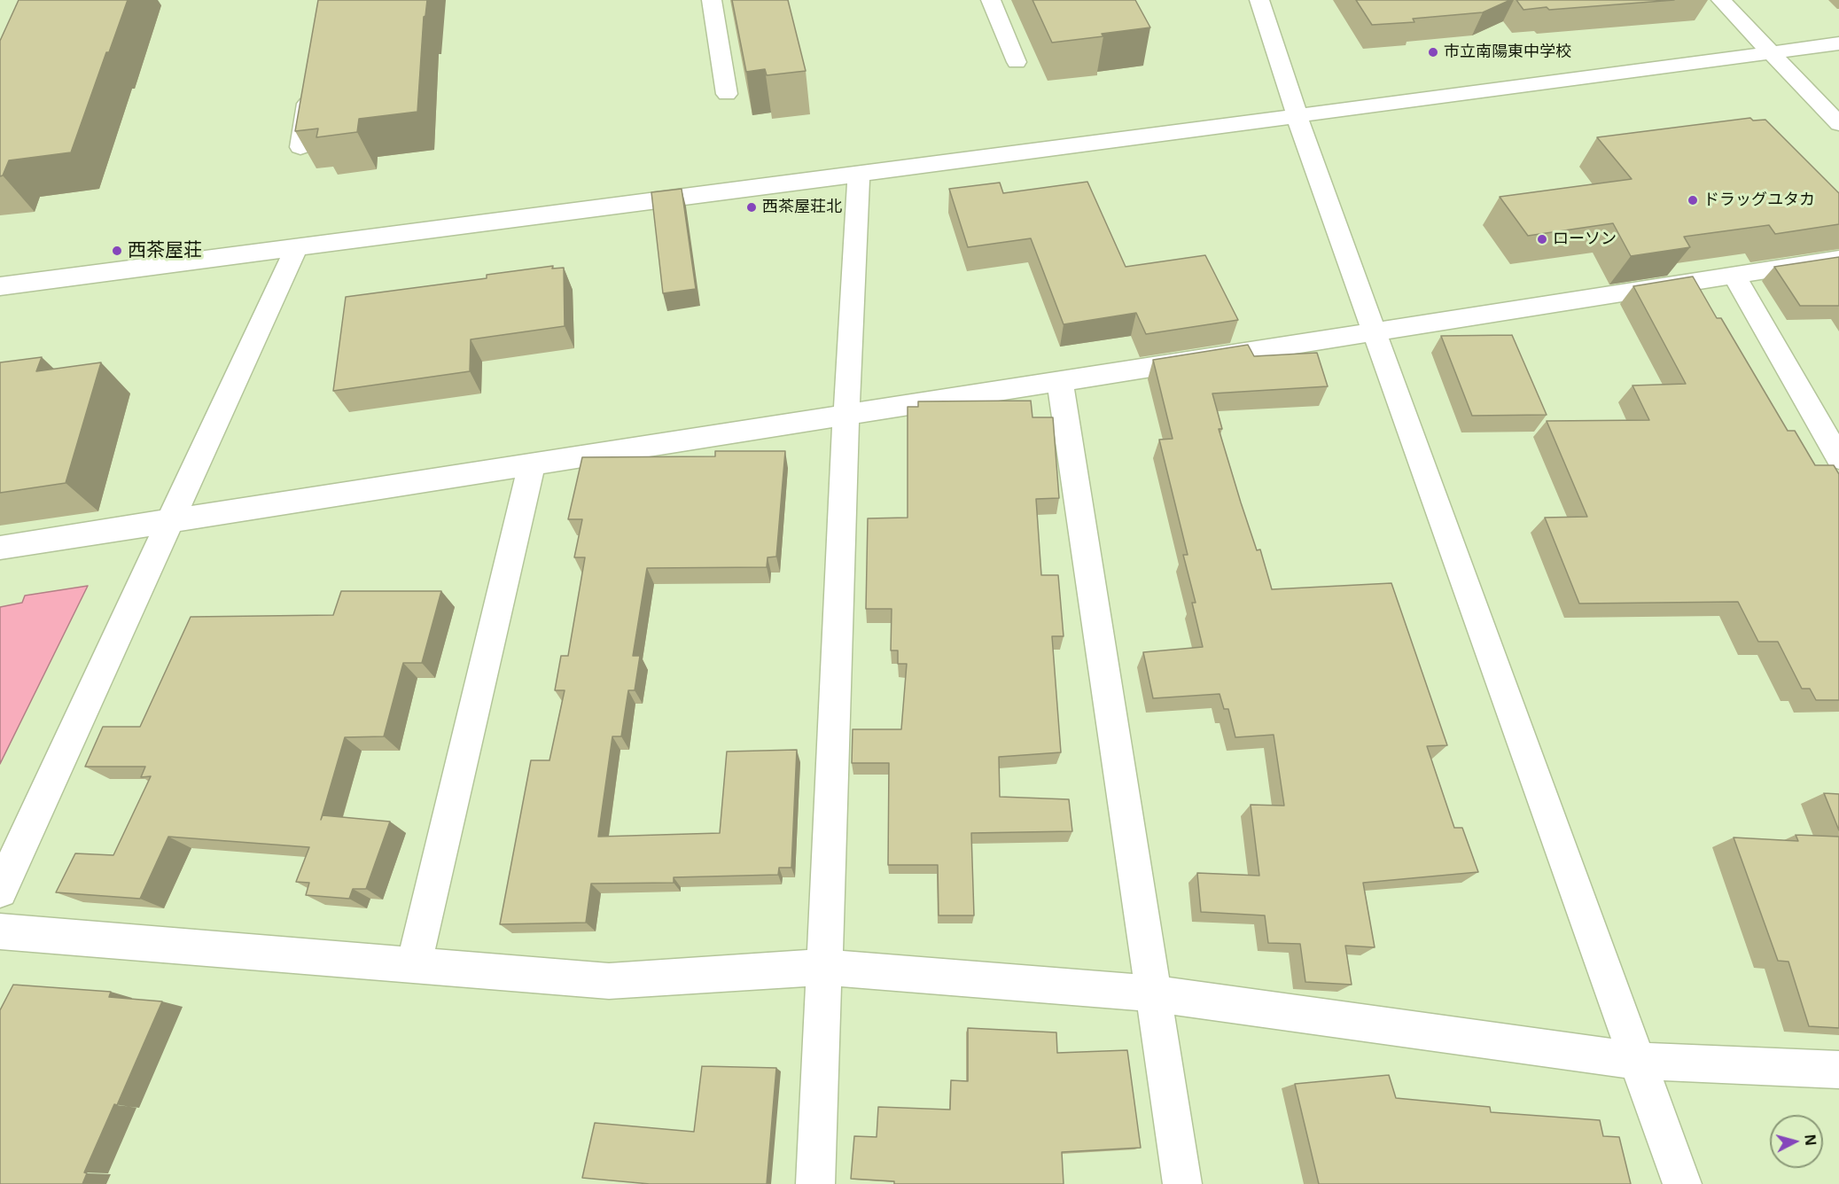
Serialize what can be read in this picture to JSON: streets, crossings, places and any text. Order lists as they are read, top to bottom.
{
  "places": [
    "市立南陽東中学校",
    "ドラッグユタカ",
    "西茶屋荘北",
    "ローソン",
    "西茶屋荘"
  ],
  "north": "right"
}
